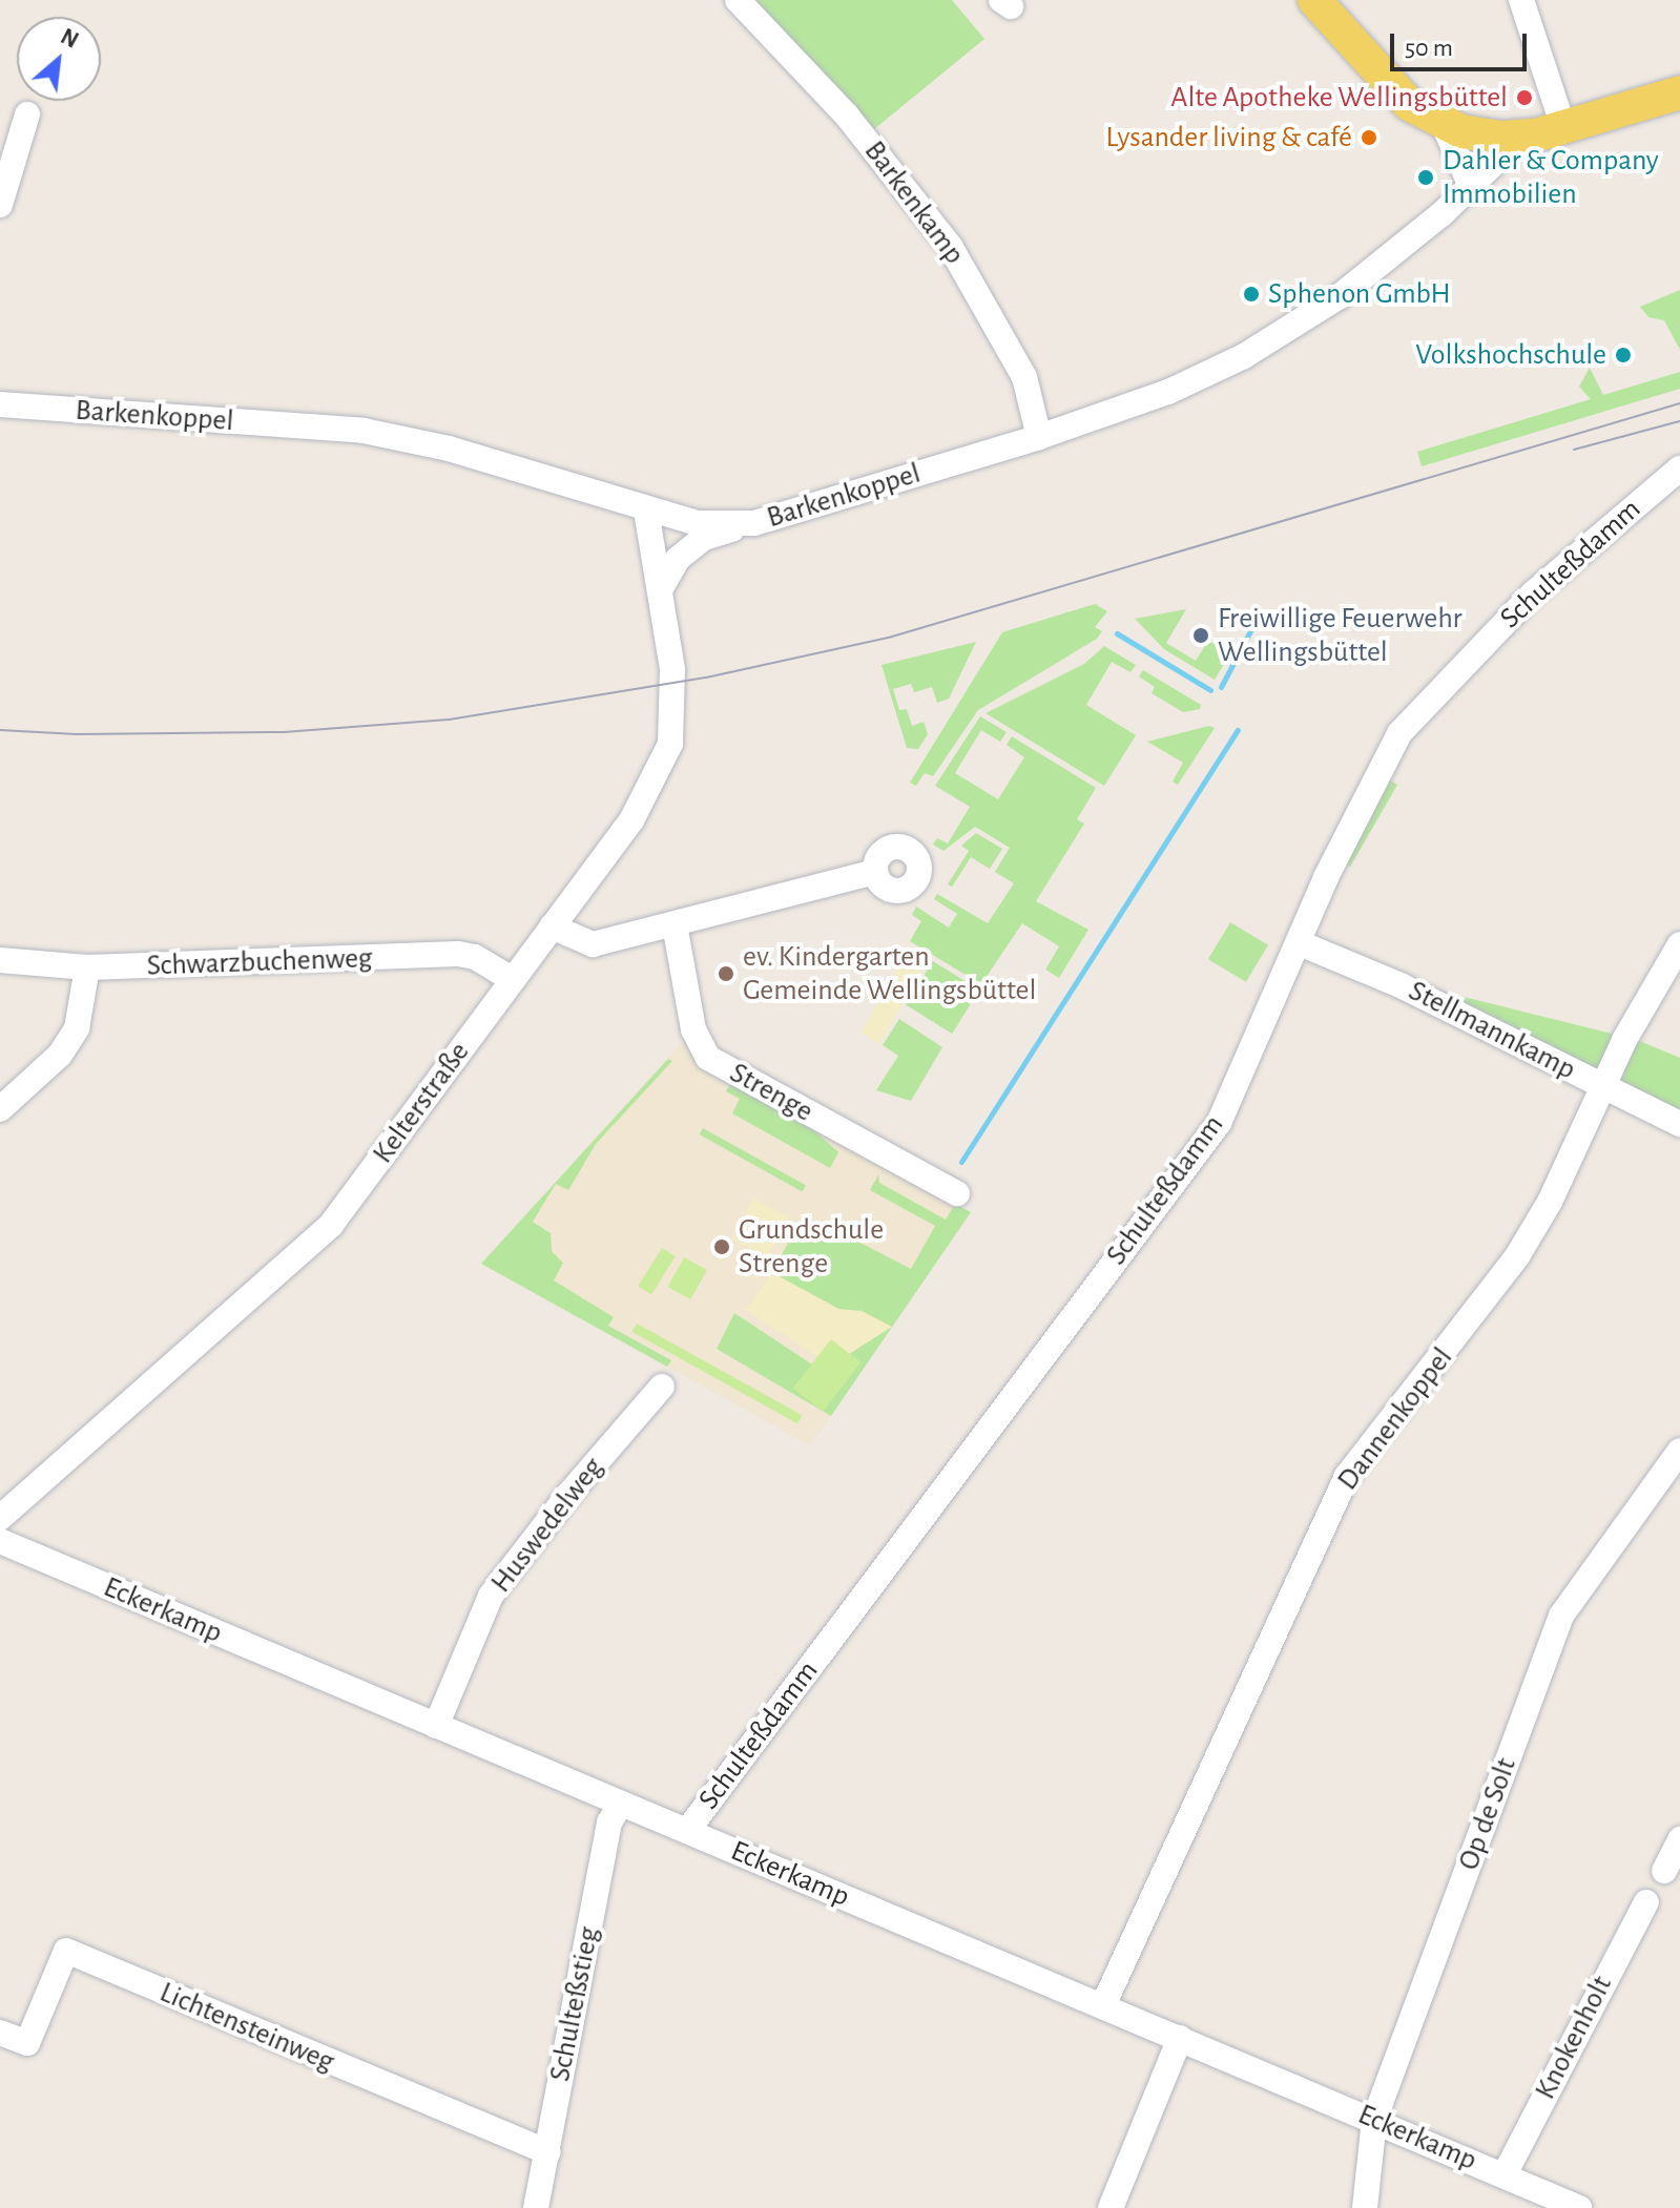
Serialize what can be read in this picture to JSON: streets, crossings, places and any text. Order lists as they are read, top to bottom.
{
  "streets": {
    "street": [
      "Barkenkamp",
      "Barkenkoppel",
      "Schulteßdamm",
      "Schwarzbuchenweg",
      "Stellmannkamp",
      "Strenge",
      "Kelterstraße",
      "Dannenkoppel",
      "Huswedelweg",
      "Eckerkamp",
      "Op de Solt",
      "Schulteßstieg",
      "Lichtensteinweg",
      "Knokenholt"
    ]
  },
  "crossings": [
    ["Barkenkamp", "Barkenkoppel"],
    ["Barkenkoppel", "Kelterstraße"],
    ["Schulteßdamm", "Stellmannkamp"],
    ["Schulteßdamm", "Eckerkamp"],
    ["Schwarzbuchenweg", "Kelterstraße"],
    ["Stellmannkamp", "Dannenkoppel"],
    ["Dannenkoppel", "Eckerkamp"],
    ["Huswedelweg", "Eckerkamp"],
    ["Eckerkamp", "Op de Solt"],
    ["Eckerkamp", "Schulteßstieg"],
    ["Eckerkamp", "Knokenholt"],
    ["Schulteßstieg", "Lichtensteinweg"]
  ],
  "places": [
    "Alte Apotheke Wellingsbüttel",
    "Lysander living & café",
    "Dahler & Company Immobilien",
    "Sphenon GmbH",
    "Volkshochschule",
    "Freiwillige Feuerwehr Wellingsbüttel",
    "ev. Kindergarten Gemeinde Wellingsbüttel",
    "Grundschule Strenge"
  ],
  "scale_bar": "50 m",
  "north": "top right"
}
